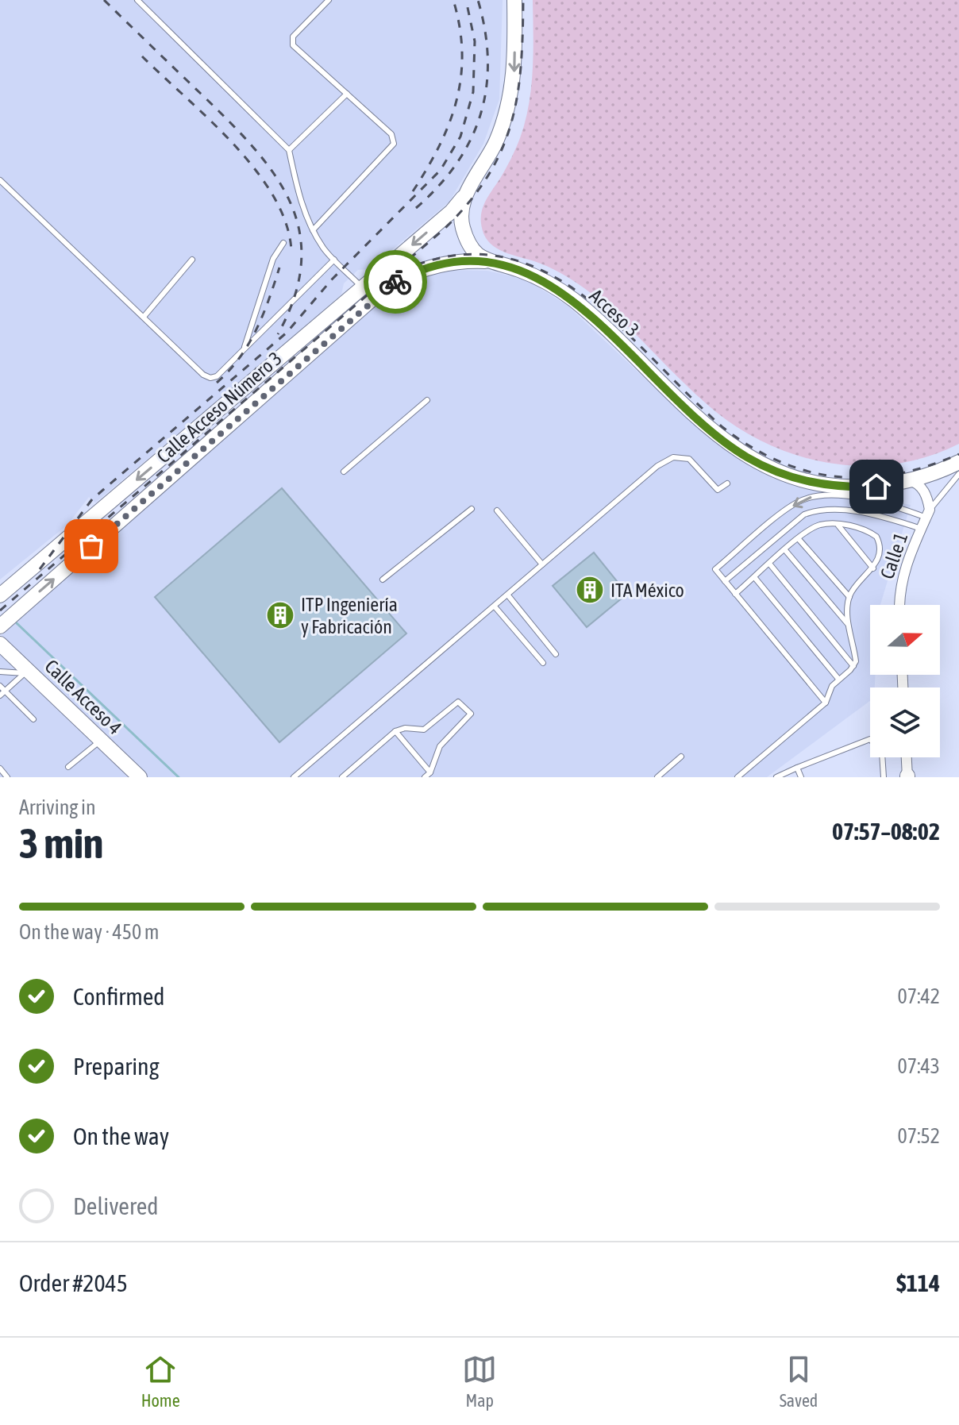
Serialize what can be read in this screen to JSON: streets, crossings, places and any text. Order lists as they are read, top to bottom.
{
  "streets": {
    "street": [
      "Acceso 3",
      "Calle Acceso Número 3",
      "Calle 1",
      "Calle Acceso 4"
    ]
  },
  "crossings": [
    ["Acceso 3", "Calle Acceso Número 3"]
  ],
  "places": {
    "building": ["ITA México", "ITP Ingeniería y Fabricación"]
  },
  "north": "right",
  "page": {
    "heading": ["3 min", "Arriving in", "07:57–08:02"],
    "panel": ["Order #2045", "$114"],
    "bar": "On the way · 450 m",
    "list": [
      ["Confirmed", "07:42"],
      ["Preparing", "07:43"],
      ["On the way", "07:52"],
      "Delivered"
    ],
    "tabs": ["Home", "Map", "Saved"]
  }
}
